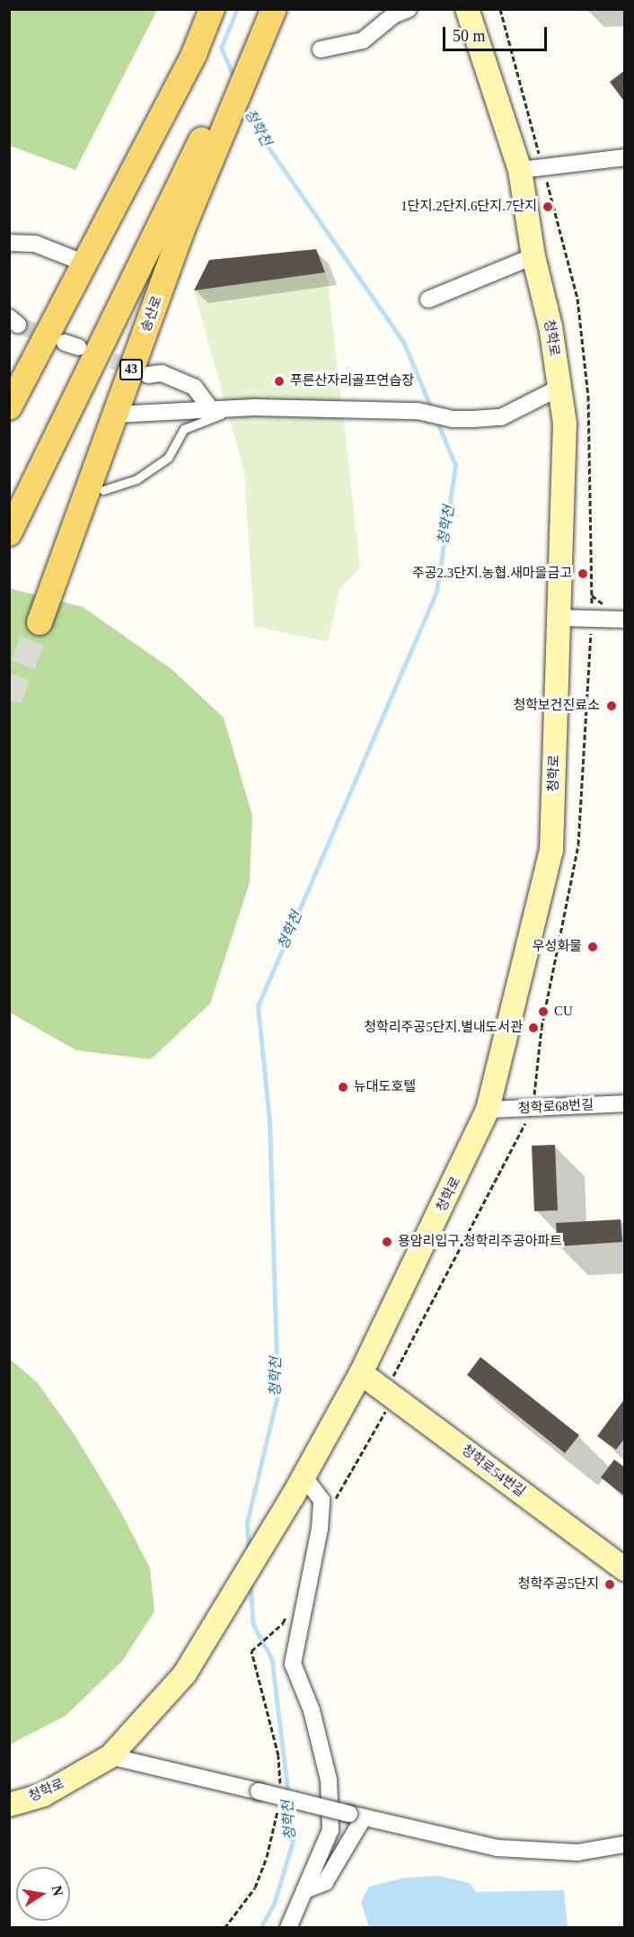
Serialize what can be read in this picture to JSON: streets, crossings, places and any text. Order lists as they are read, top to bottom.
{
  "streets": {
    "main road": ["송산로", "43"],
    "street": ["청학로", "청학로68번길", "청학로54번길"]
  },
  "crossings": [
    ["청학로", "청학로68번길"],
    ["청학로", "청학로54번길"]
  ],
  "water": ["청학천"],
  "places": [
    "1단지.2단지.6단지.7단지",
    "푸른산자리골프연습장",
    "주공2.3단지.농협.새마을금고",
    "청학보건진료소",
    "우성화물",
    "CU",
    "청학리주공5단지.별내도서관",
    "뉴대도호텔",
    "용암리입구.청학리주공아파트",
    "청학주공5단지"
  ],
  "scale_bar": "50 m",
  "north": "right"
}
